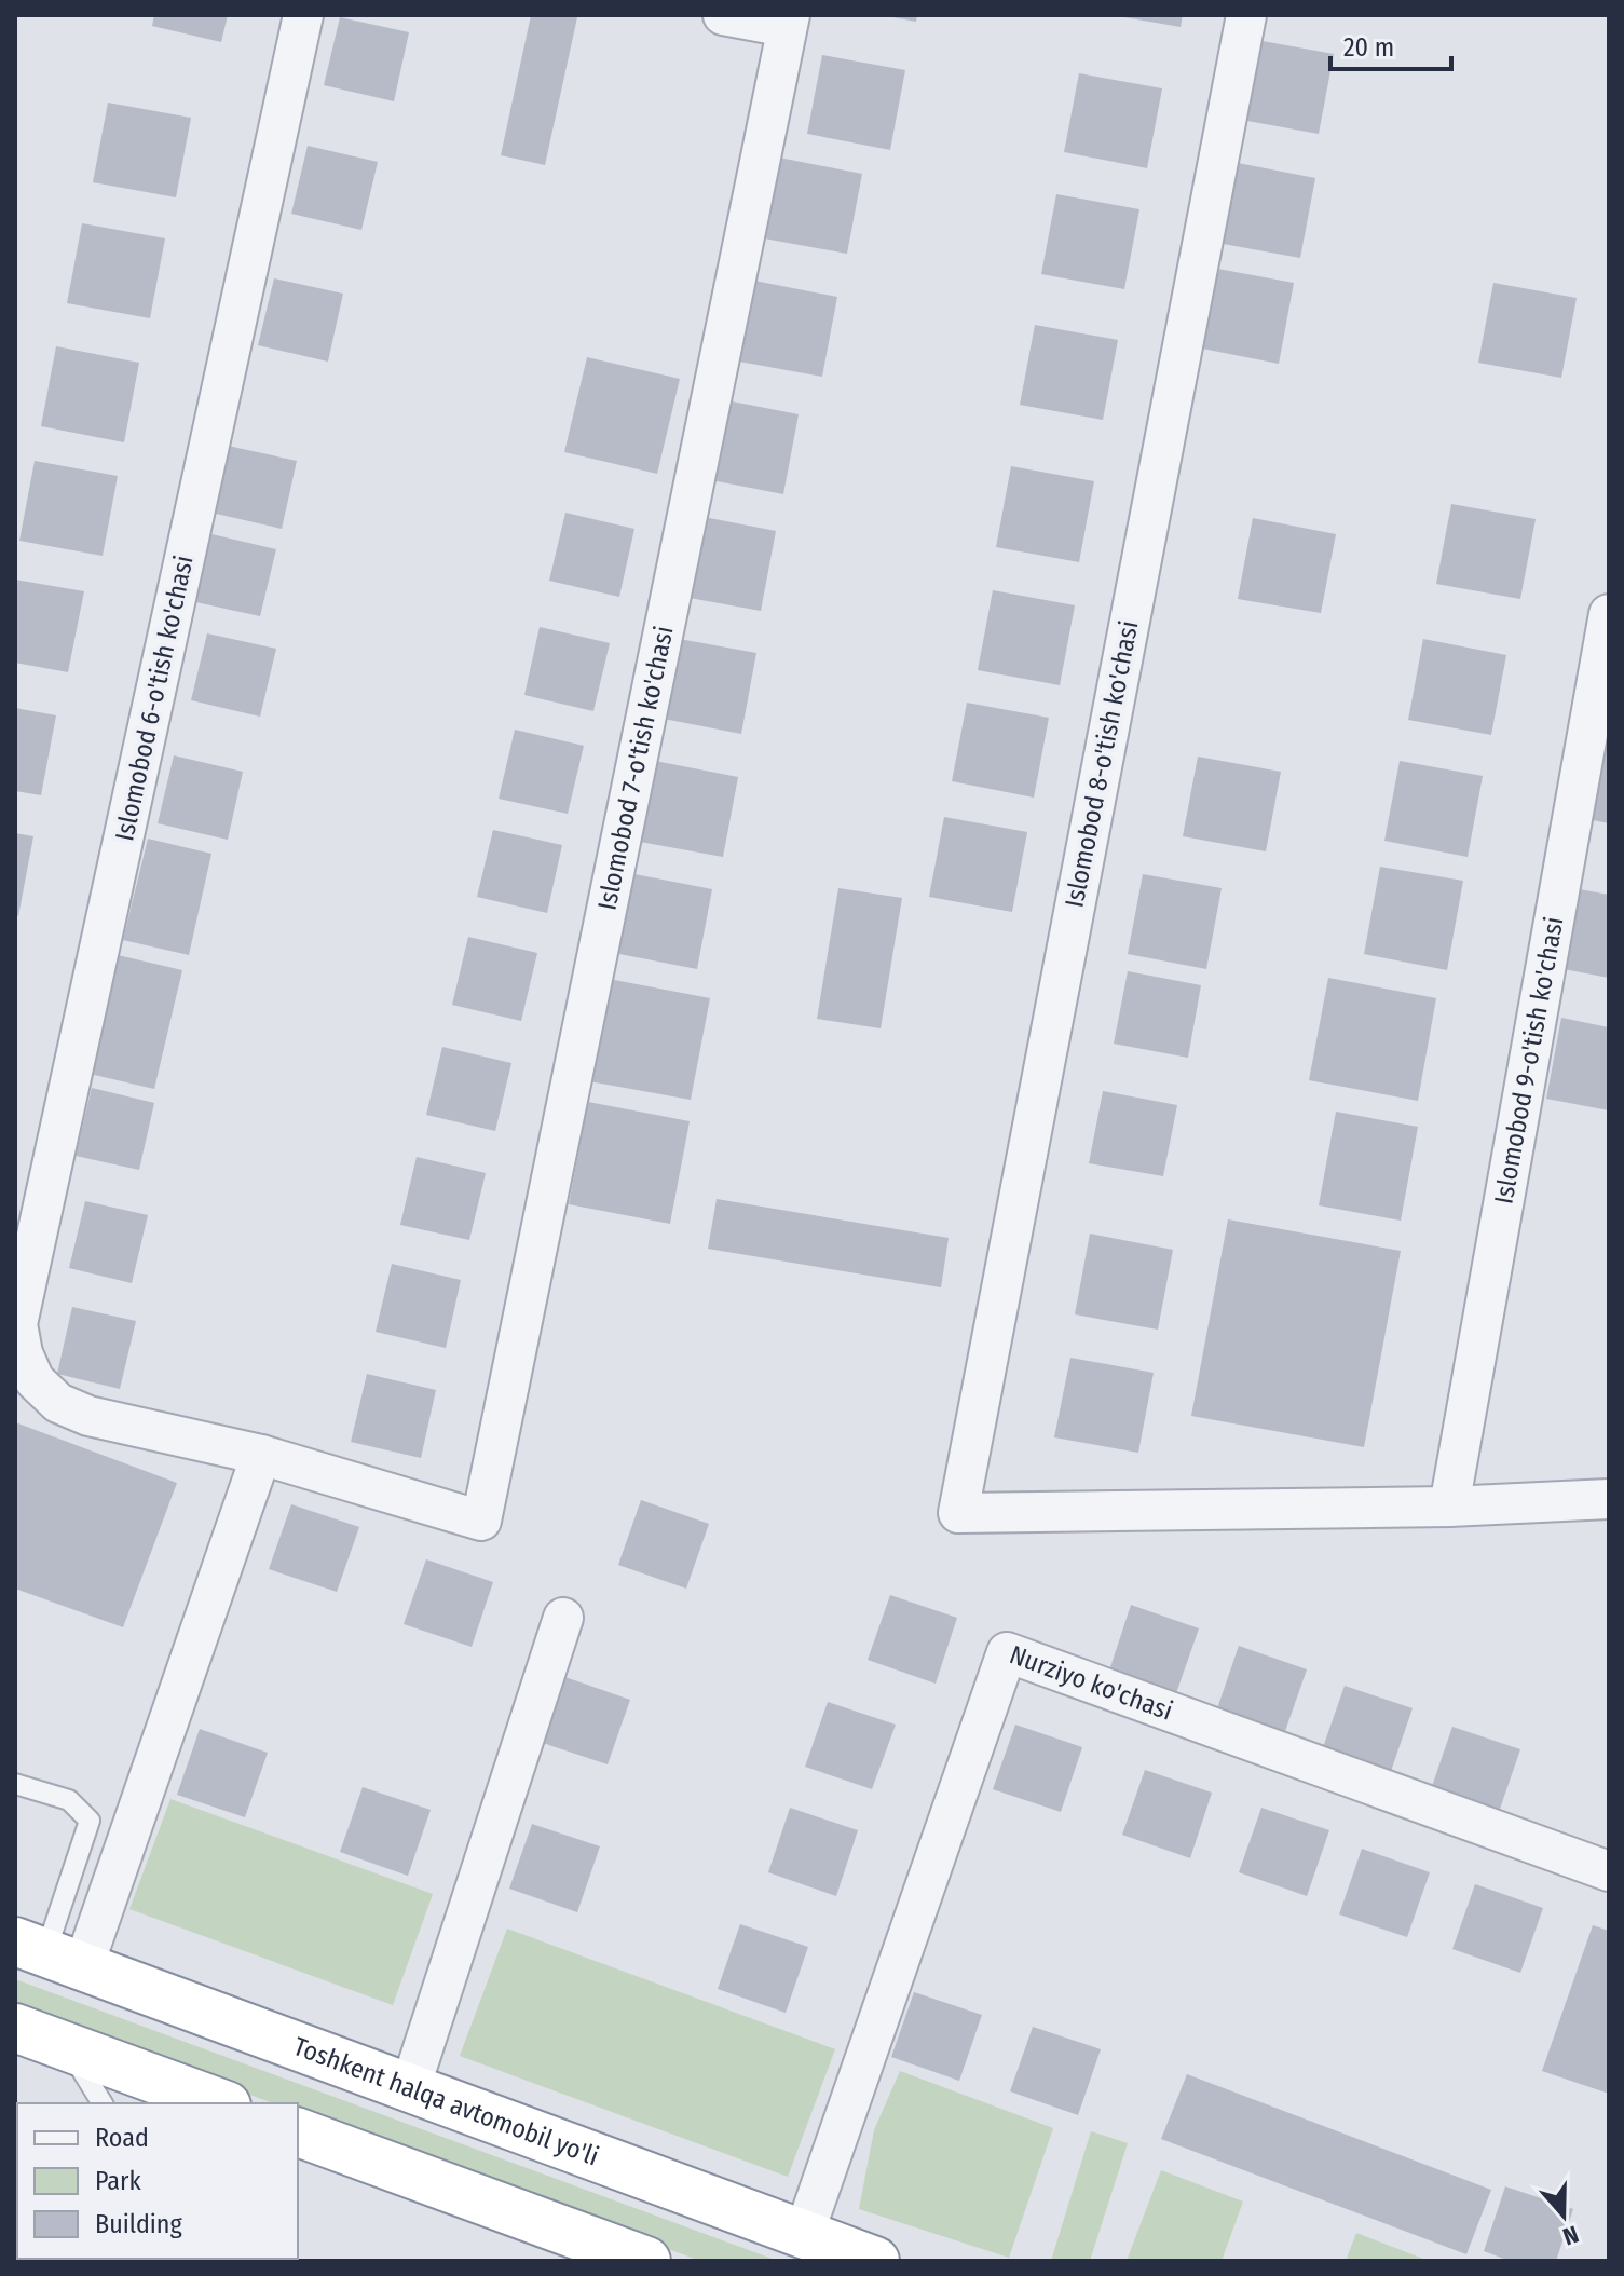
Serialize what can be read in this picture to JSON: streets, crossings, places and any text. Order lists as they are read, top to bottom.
{
  "streets": {
    "highway": ["Toshkent halqa avtomobil yo'li"],
    "street": [
      "Islomobod 6-o'tish ko'chasi",
      "Islomobod 8-o'tish ko'chasi",
      "Islomobod 7-o'tish ko'chasi",
      "Islomobod 9-o'tish ko'chasi",
      "Nurziyo ko'chasi"
    ]
  },
  "crossings": [
    ["Islomobod 6-o'tish ko'chasi", "Islomobod 7-o'tish ko'chasi"],
    ["Islomobod 8-o'tish ko'chasi", "Islomobod 9-o'tish ko'chasi"],
    ["Nurziyo ko'chasi", "Toshkent halqa avtomobil yo'li"]
  ],
  "legend": ["Road", "Park", "Building"],
  "scale_bar": "20 m",
  "north": "bottom"
}
